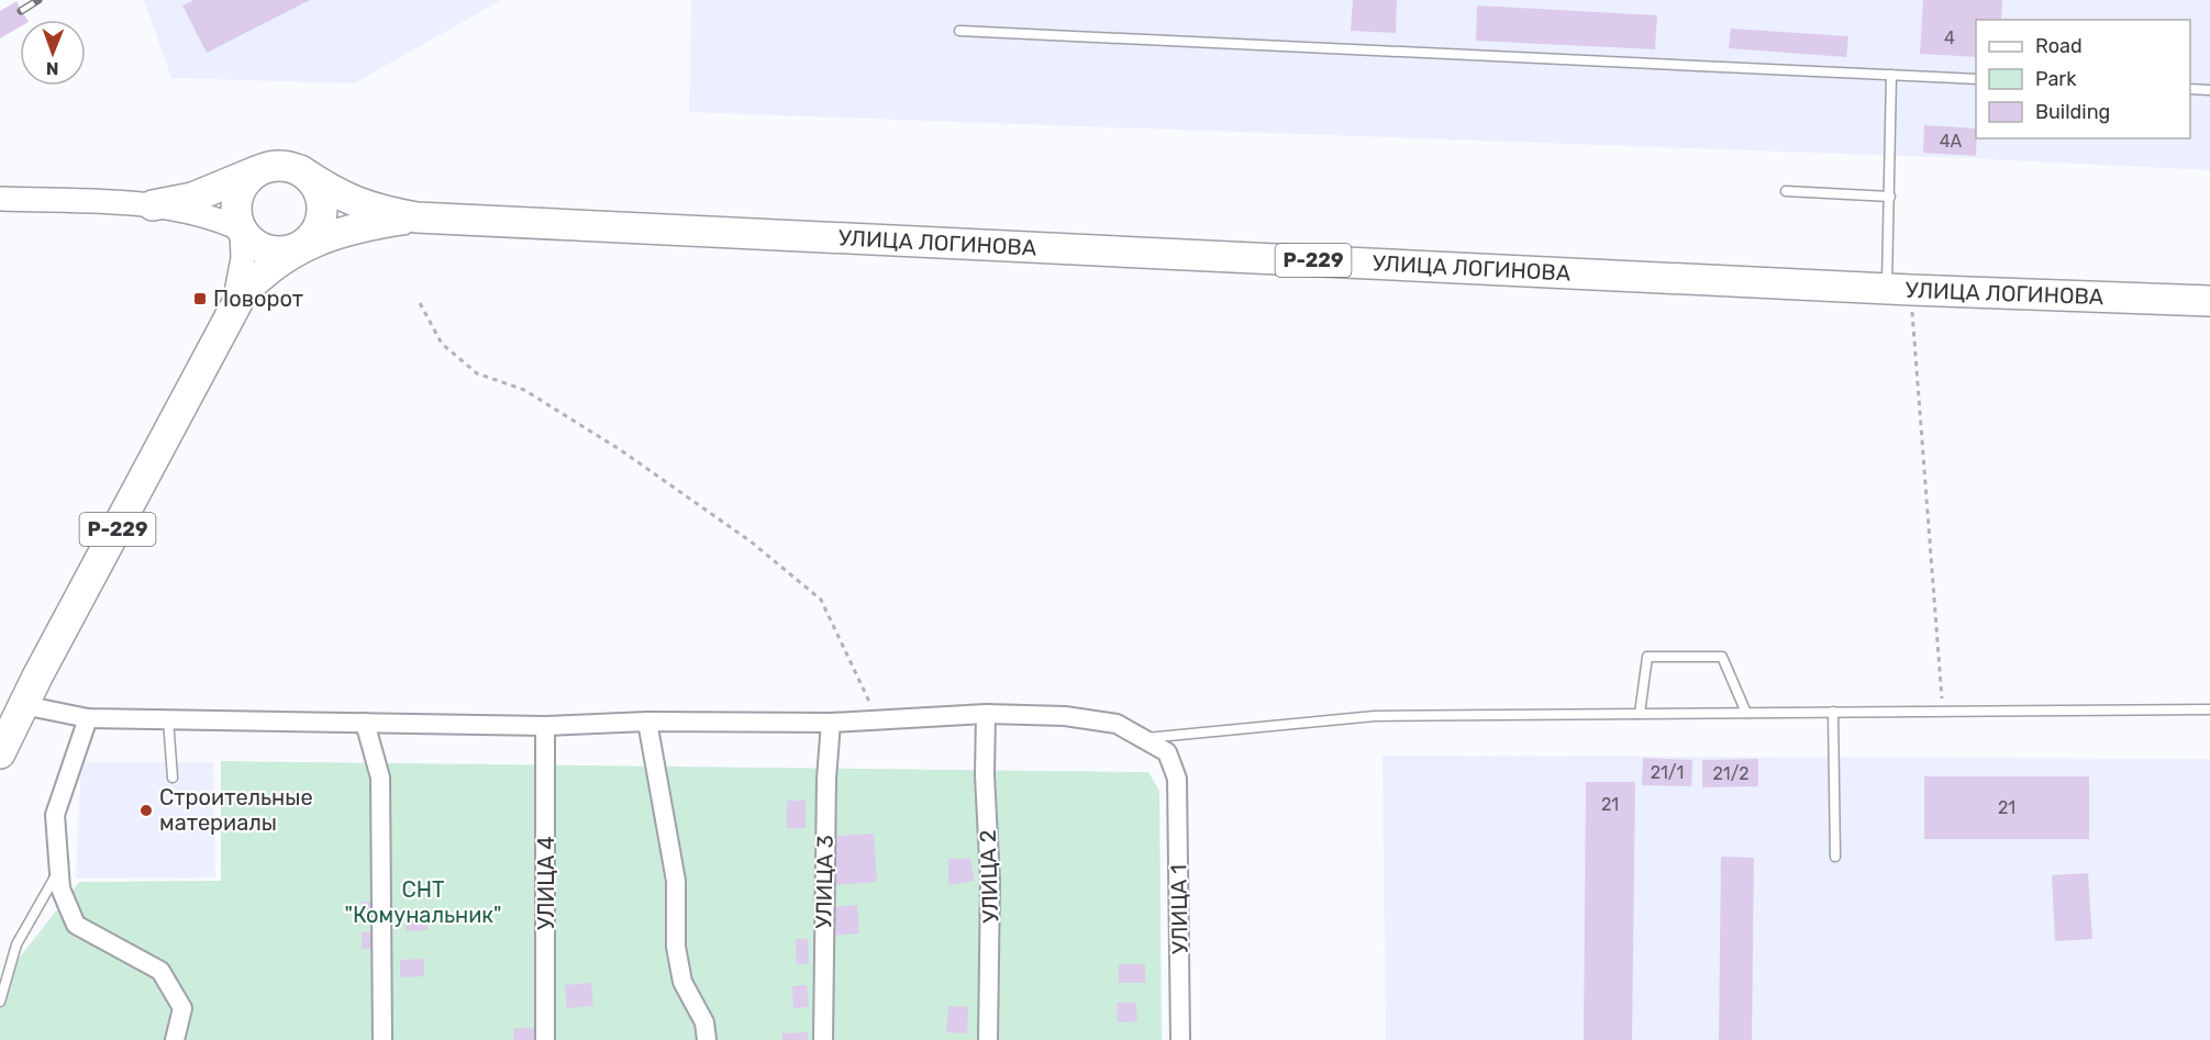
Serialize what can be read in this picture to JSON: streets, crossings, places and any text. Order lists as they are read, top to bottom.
{
  "streets": {
    "main road": ["УЛИЦА ЛОГИНОВА", "Р-229"],
    "street": [
      "УЛИЦА 2",
      "УЛИЦА 3",
      "УЛИЦА 4",
      "УЛИЦА 1"
    ]
  },
  "parks": ["СНТ \"Комунальник\""],
  "places": {
    "transit": ["Поворот"],
    "other": ["Строительные материалы"]
  },
  "house_numbers": [
    "4",
    "4А",
    "21/1",
    "21/2",
    "21",
    "21"
  ],
  "legend": ["Road", "Park", "Building"],
  "north": "bottom"
}
